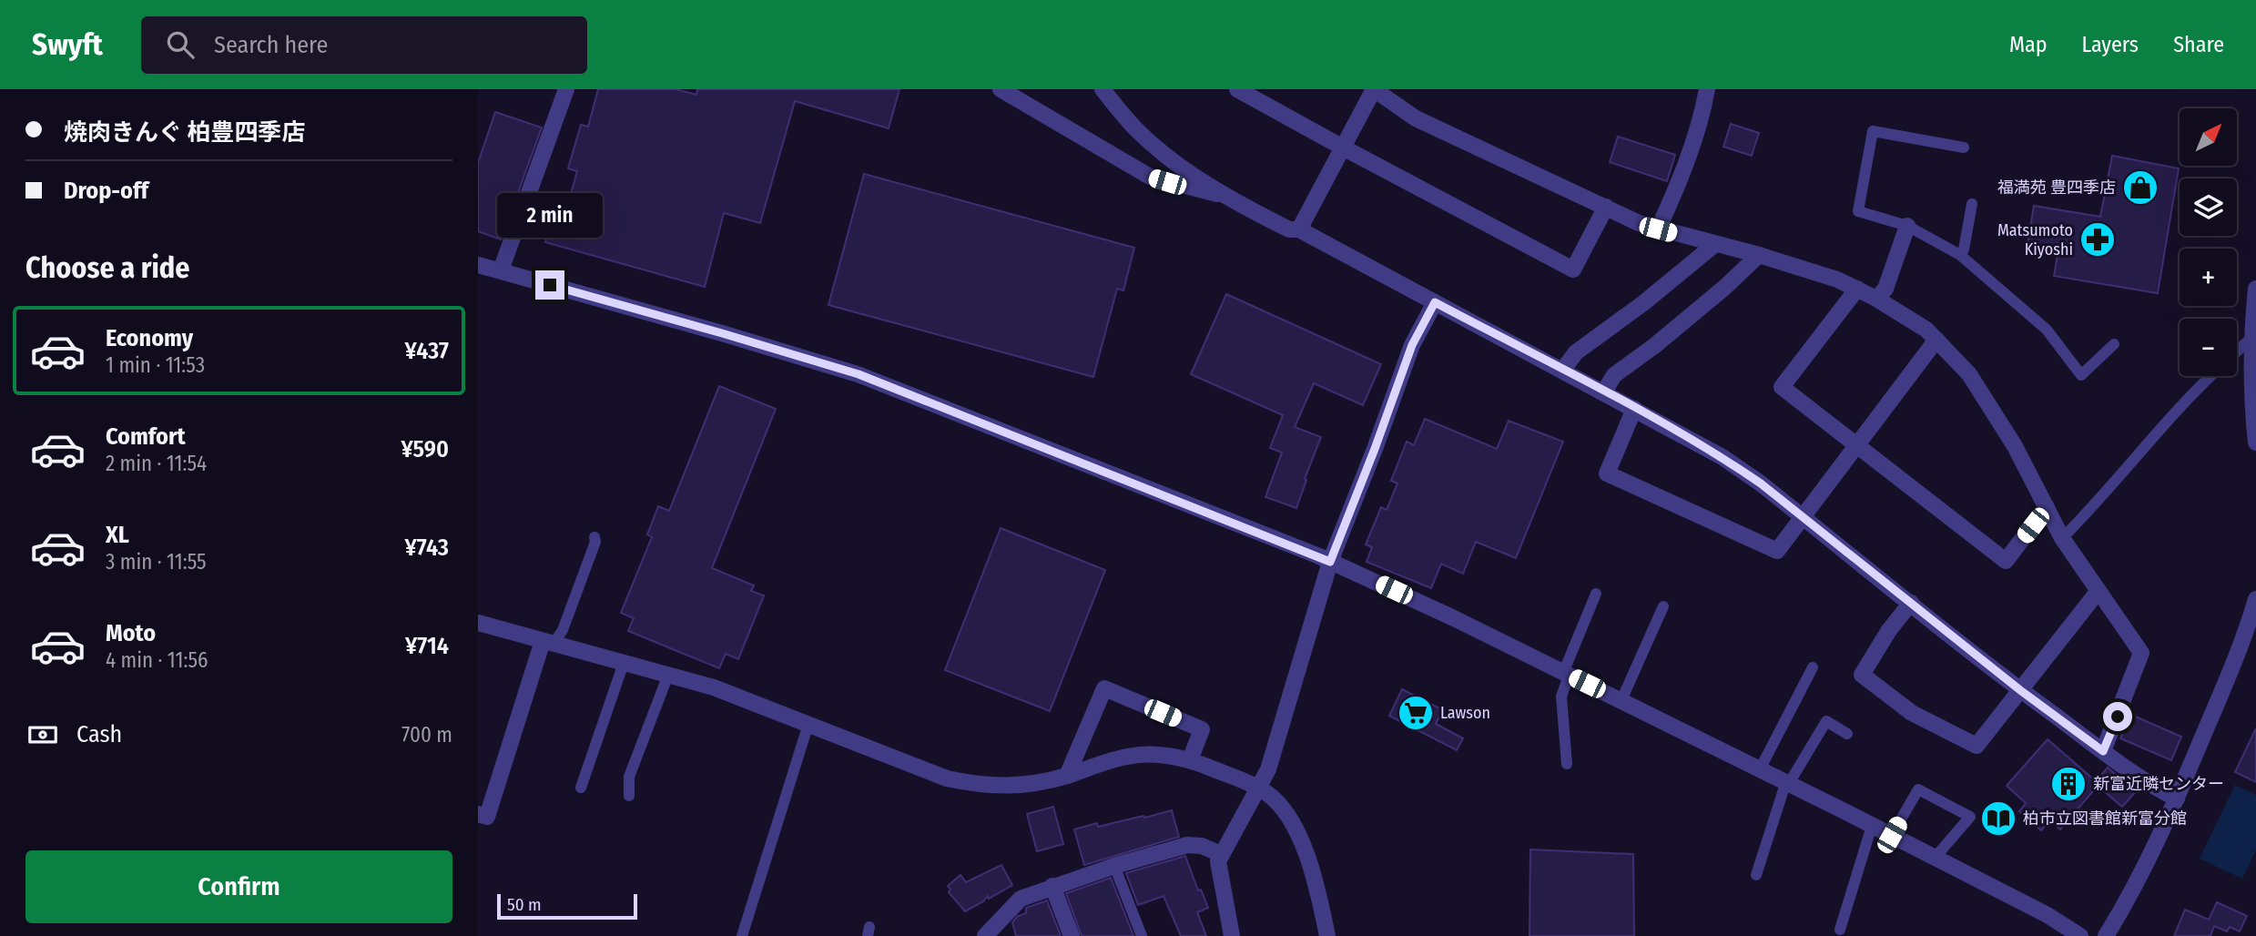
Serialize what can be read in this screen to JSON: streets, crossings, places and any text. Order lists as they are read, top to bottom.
{
  "places": {
    "shop": ["福満苑 豊四季店"],
    "pharmacy": ["Matsumoto Kiyoshi"],
    "supermarket": ["Lawson"],
    "building": ["新富近隣センター"],
    "library": ["柏市立図書館新富分館"]
  },
  "scale_bar": "50 m",
  "north": "top right",
  "page": {
    "header": "Swyft",
    "search": "Search here",
    "nav": ["Map", "Layers", "Share"],
    "banner": ["焼肉きんぐ 柏豊四季店", "Drop-off"],
    "map_buttons": ["+", "−"],
    "bubble": "2 min",
    "heading": "Choose a ride",
    "list": [
      {
        "name": "Economy",
        "note": "1 min · 11:53",
        "value": "¥437"
      },
      {
        "name": "Comfort",
        "note": "2 min · 11:54",
        "value": "¥590"
      },
      {
        "name": "XL",
        "note": "3 min · 11:55",
        "value": "¥743"
      },
      {
        "name": "Moto",
        "note": "4 min · 11:56",
        "value": "¥714"
      }
    ],
    "pay": ["Cash", "700 m"],
    "buttons": "Confirm",
    "scale": "50 m"
  }
}
